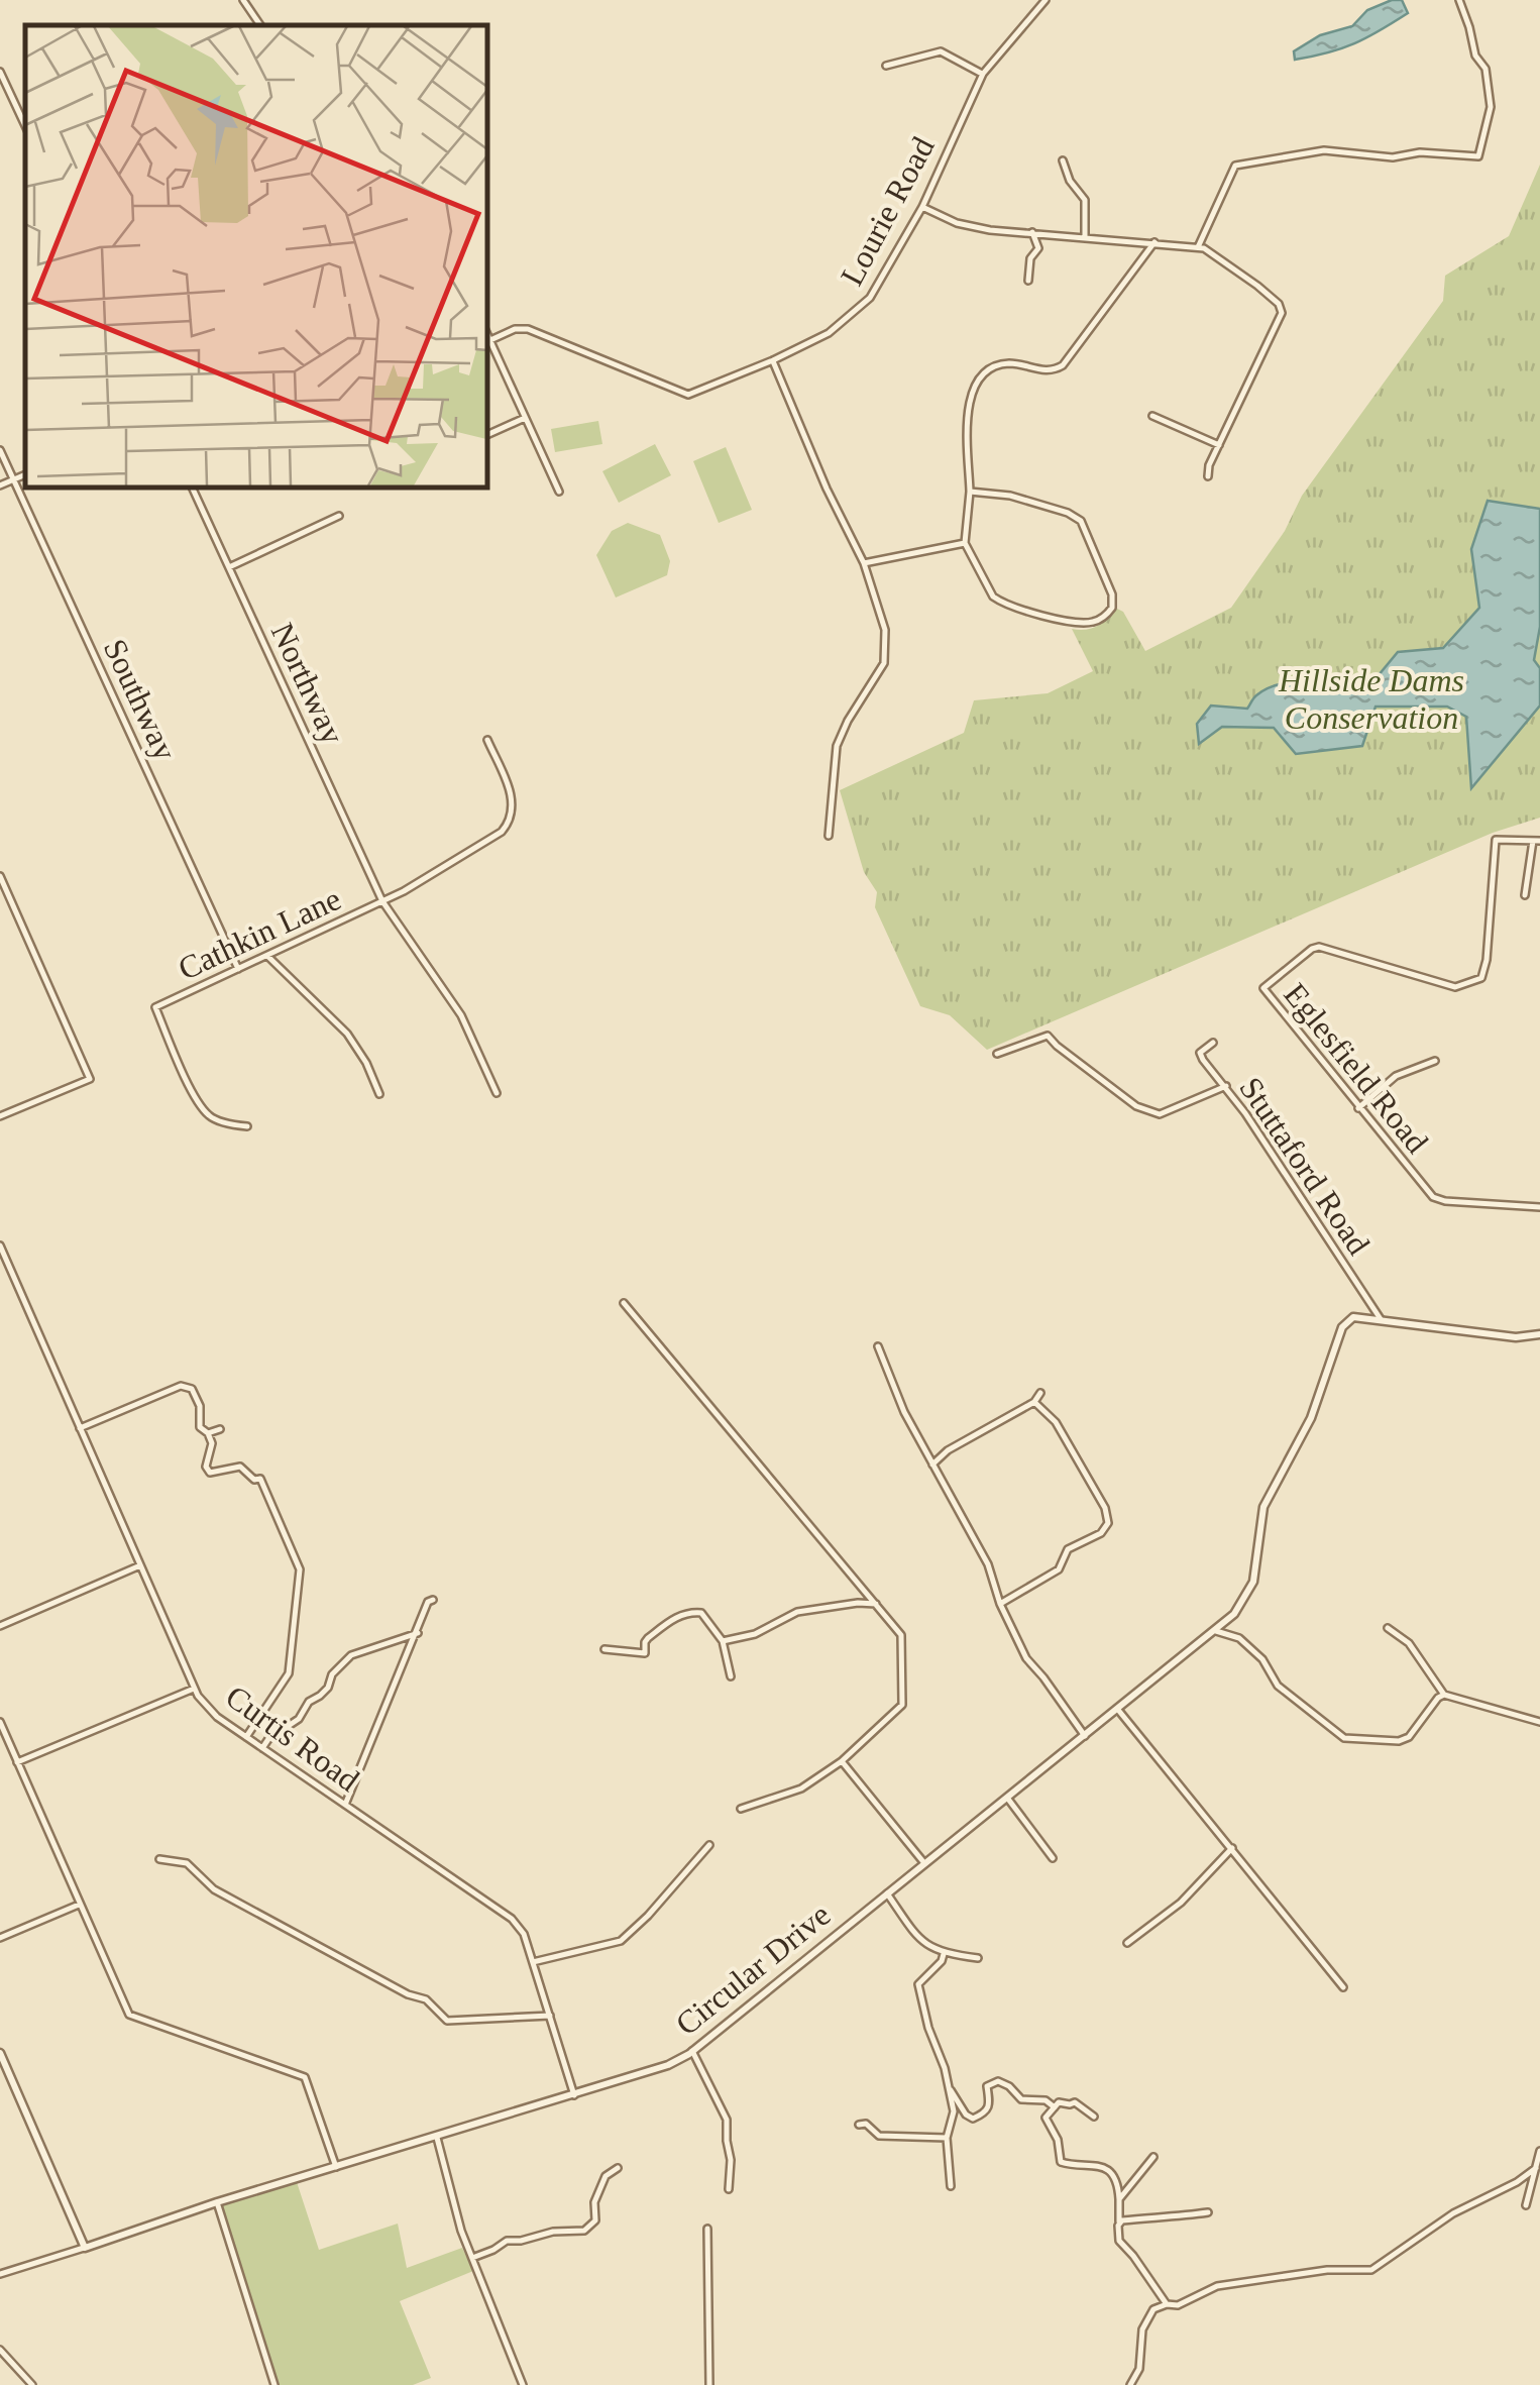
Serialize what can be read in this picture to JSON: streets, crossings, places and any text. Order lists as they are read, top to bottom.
{
  "streets": {
    "street": [
      "Lourie Road",
      "Northway",
      "Southway",
      "Cathkin Lane",
      "Eglesfield Road",
      "Stuttaford Road",
      "Curtis Road",
      "Circular Drive"
    ]
  },
  "crossings": [
    ["Northway", "Cathkin Lane"],
    ["Southway", "Cathkin Lane"],
    ["Stuttaford Road", "Circular Drive"],
    ["Curtis Road", "Circular Drive"]
  ],
  "parks": ["Hillside Dams Conservation"]
}
